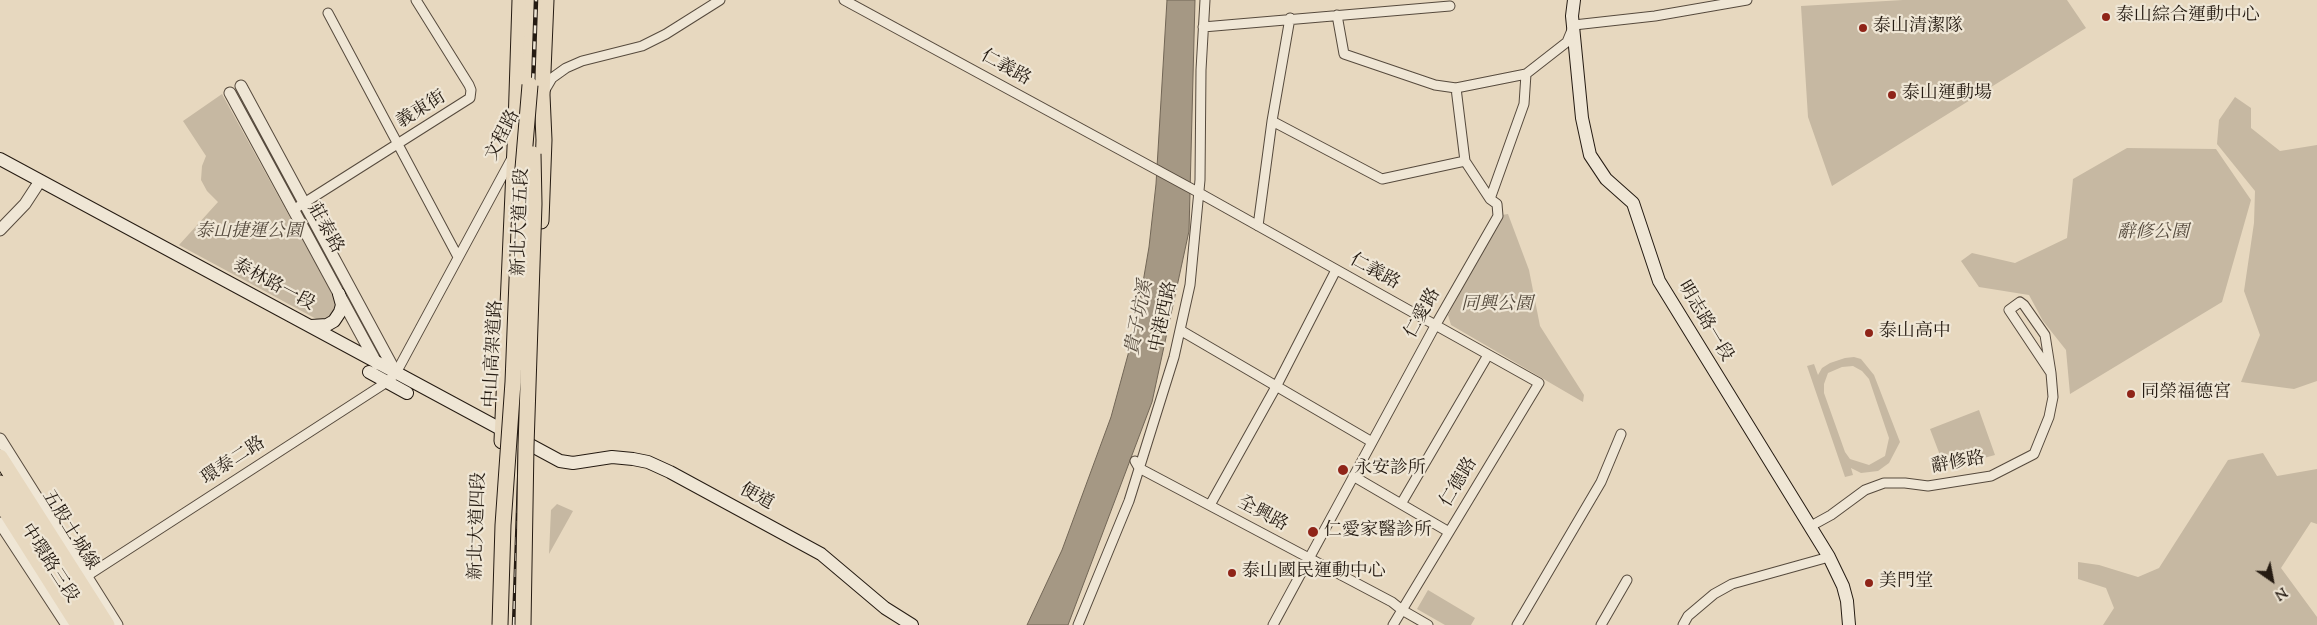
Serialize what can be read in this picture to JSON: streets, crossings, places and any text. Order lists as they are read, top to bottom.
{
  "streets": {
    "main road": [
      "新北大道五段",
      "泰林路一段",
      "明志路一段",
      "中山高架道路",
      "便道",
      "新北大道四段",
      "五股土城線"
    ],
    "street": [
      "仁義路",
      "義東街",
      "文程路",
      "莊泰路",
      "仁愛路",
      "中港西路",
      "環泰二路",
      "辭修路",
      "仁德路",
      "全興路",
      "中環路三段"
    ]
  },
  "crossings": [
    ["仁義路", "仁愛路"],
    ["仁義路", "中港西路"],
    ["仁義路", "仁德路"],
    ["義東街", "莊泰路"],
    ["文程路", "新北大道五段"],
    ["文程路", "莊泰路"],
    ["文程路", "泰林路一段"],
    ["文程路", "環泰二路"],
    ["新北大道五段", "泰林路一段"],
    ["新北大道五段", "新北大道四段"],
    ["莊泰路", "泰林路一段"],
    ["莊泰路", "環泰二路"],
    ["泰林路一段", "環泰二路"],
    ["泰林路一段", "便道"],
    ["泰林路一段", "新北大道四段"],
    ["仁愛路", "全興路"],
    ["中港西路", "全興路"],
    ["明志路一段", "辭修路"],
    ["環泰二路", "中環路三段"],
    ["仁德路", "全興路"]
  ],
  "water": ["貴子坑溪"],
  "parks": ["泰山捷運公園", "辭修公園", "同興公園"],
  "places": [
    "泰山綜合運動中心",
    "泰山清潔隊",
    "泰山運動場",
    "泰山高中",
    "同榮福德宮",
    "永安診所",
    "仁愛家醫診所",
    "泰山國民運動中心",
    "美門堂"
  ],
  "north": "bottom right"
}
